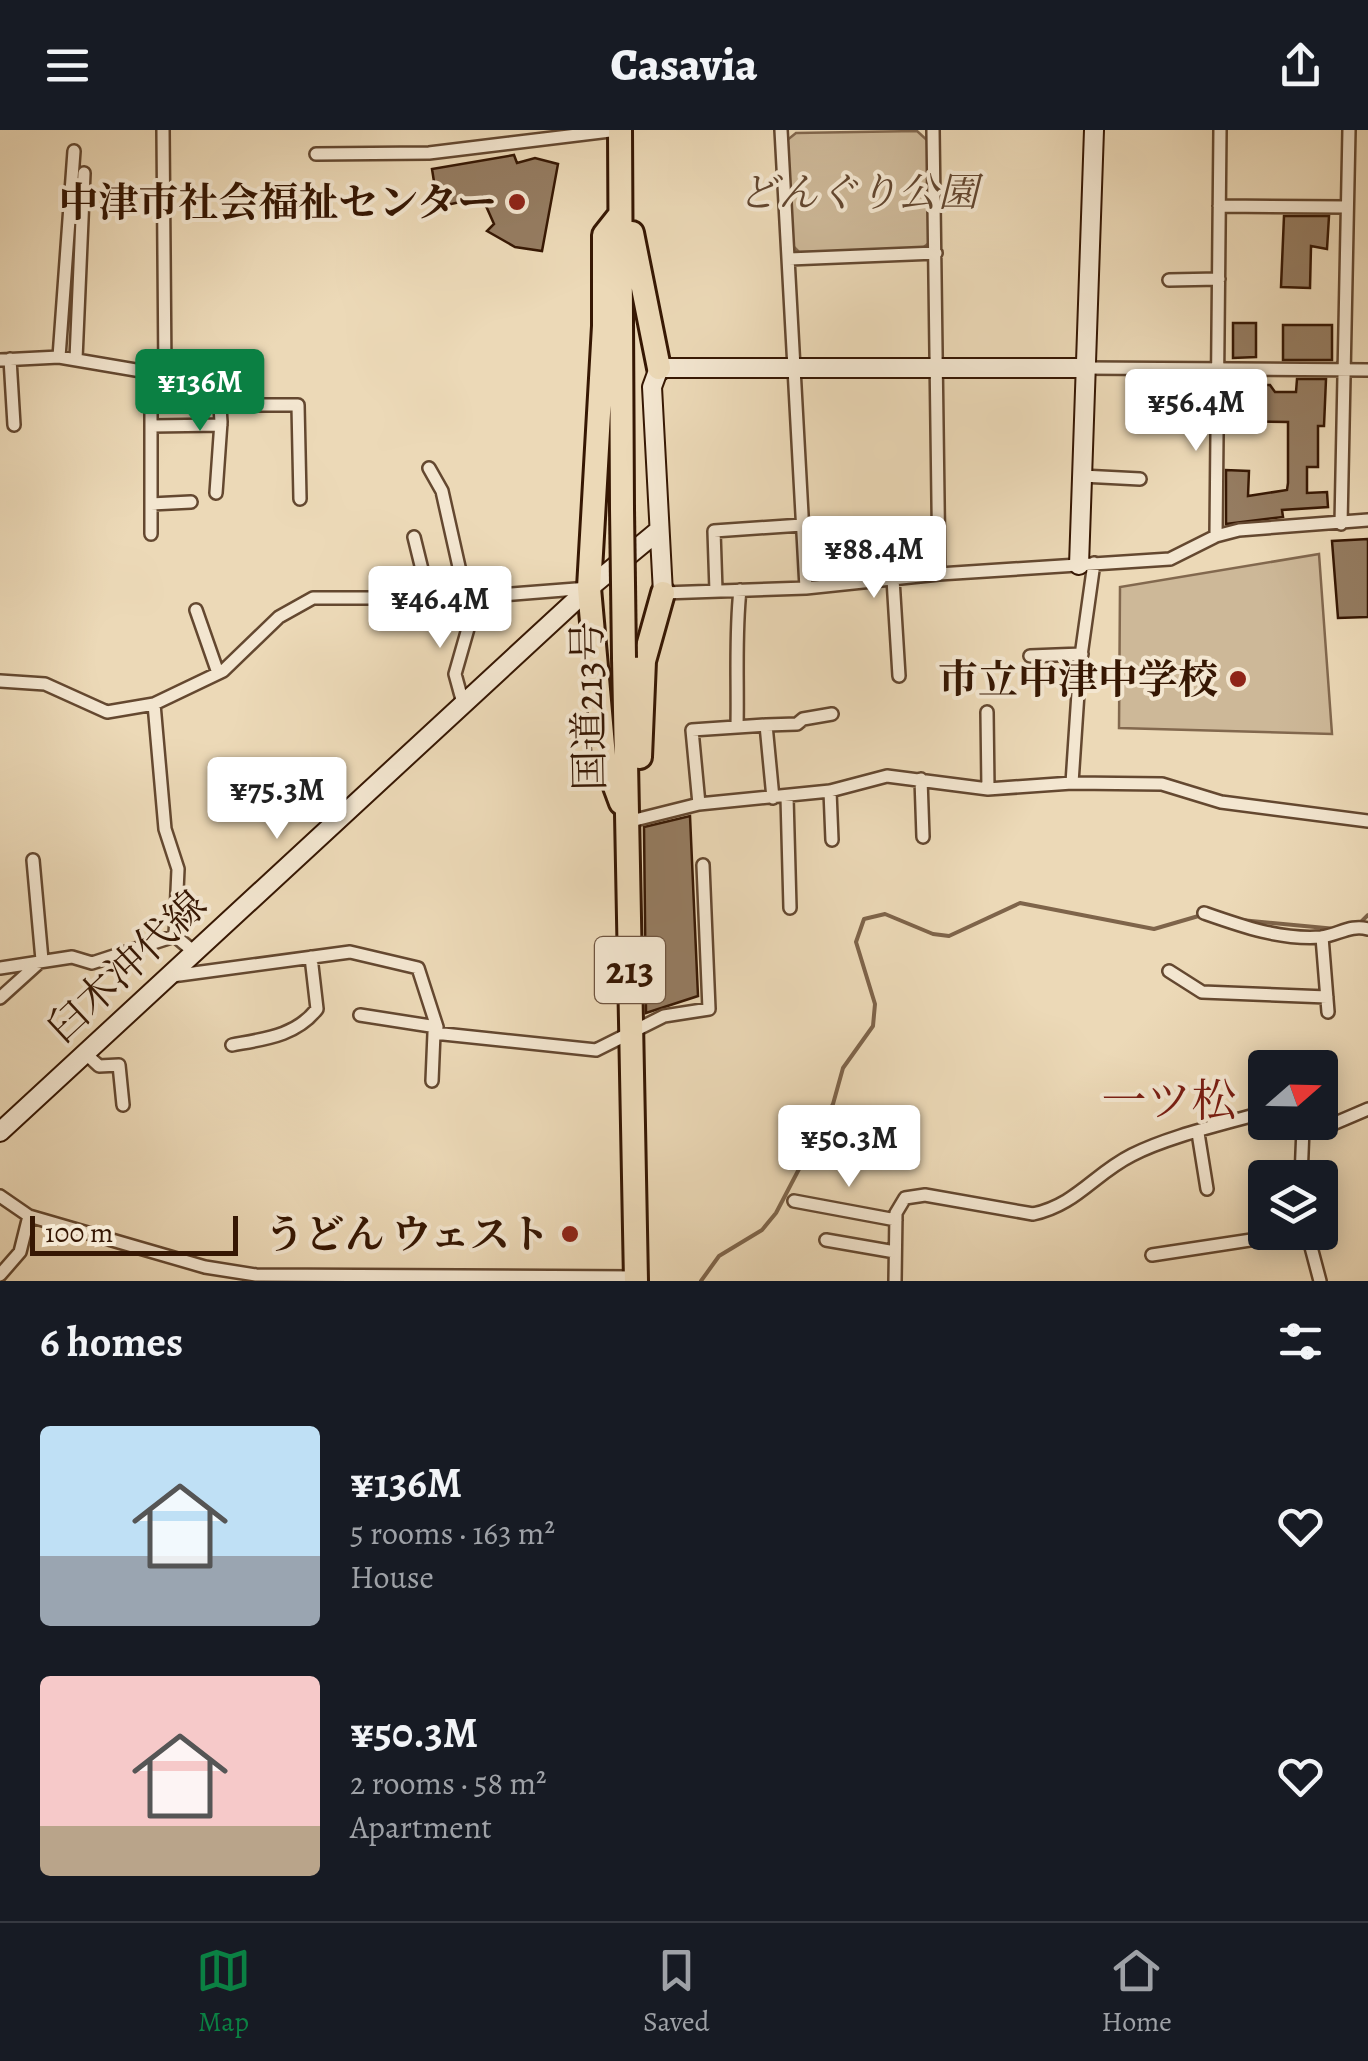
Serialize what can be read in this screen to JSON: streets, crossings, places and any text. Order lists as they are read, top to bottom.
{
  "streets": {
    "highway": ["国道213号", "213"],
    "street": ["臼木沖代線"]
  },
  "districts": ["一ツ松"],
  "parks": ["どんぐり公園"],
  "places": ["中津市社会福祉センター", "市立中津中学校", "うどん ウェスト"],
  "scale_bar": "100 m",
  "north": "right",
  "page": {
    "header": "Casavia",
    "price": [
      "¥136M",
      "¥56.4M",
      "¥88.4M",
      "¥46.4M",
      "¥75.3M",
      "¥50.3M"
    ],
    "scale": "100 m",
    "heading": "6 homes",
    "list": [
      {
        "name": "¥136M",
        "note": "5 rooms · 163 m² · House"
      },
      {
        "name": "¥50.3M",
        "note": "2 rooms · 58 m² · Apartment"
      }
    ],
    "tabs": ["Map", "Saved", "Home"]
  }
}
